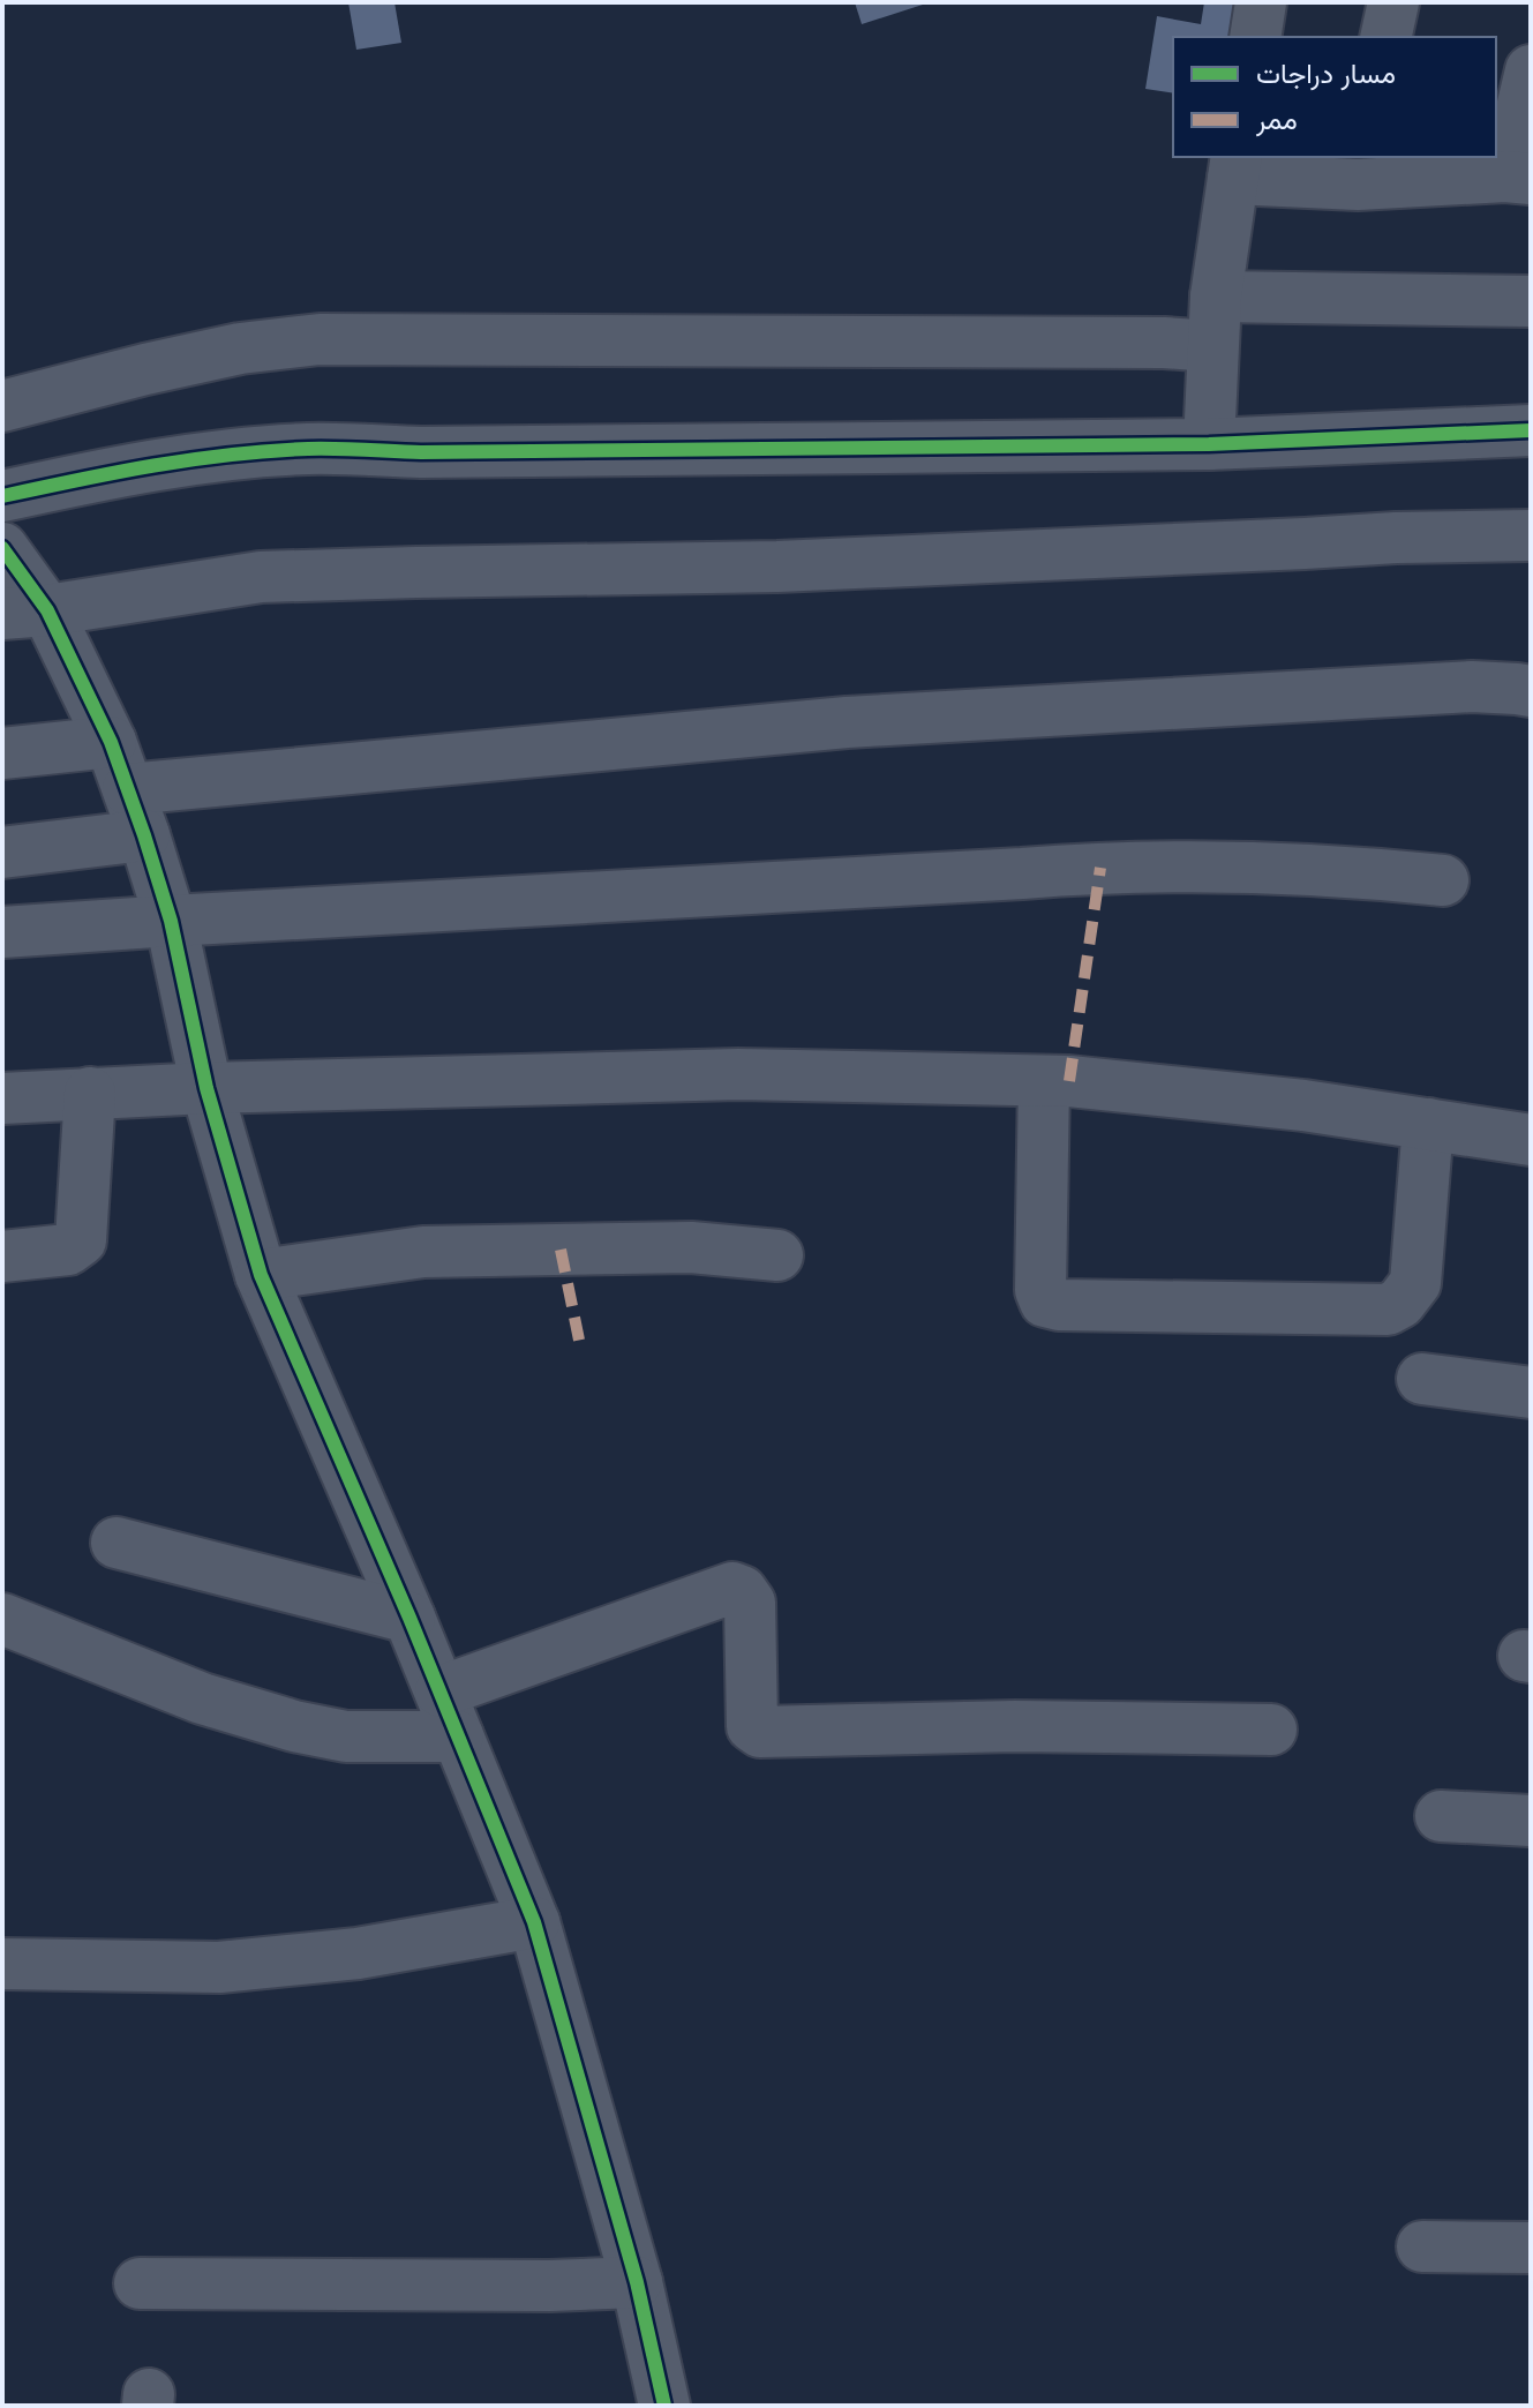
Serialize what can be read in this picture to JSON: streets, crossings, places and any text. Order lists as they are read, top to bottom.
{
  "legend": ["مسار دراجات", "ممر"]
}
